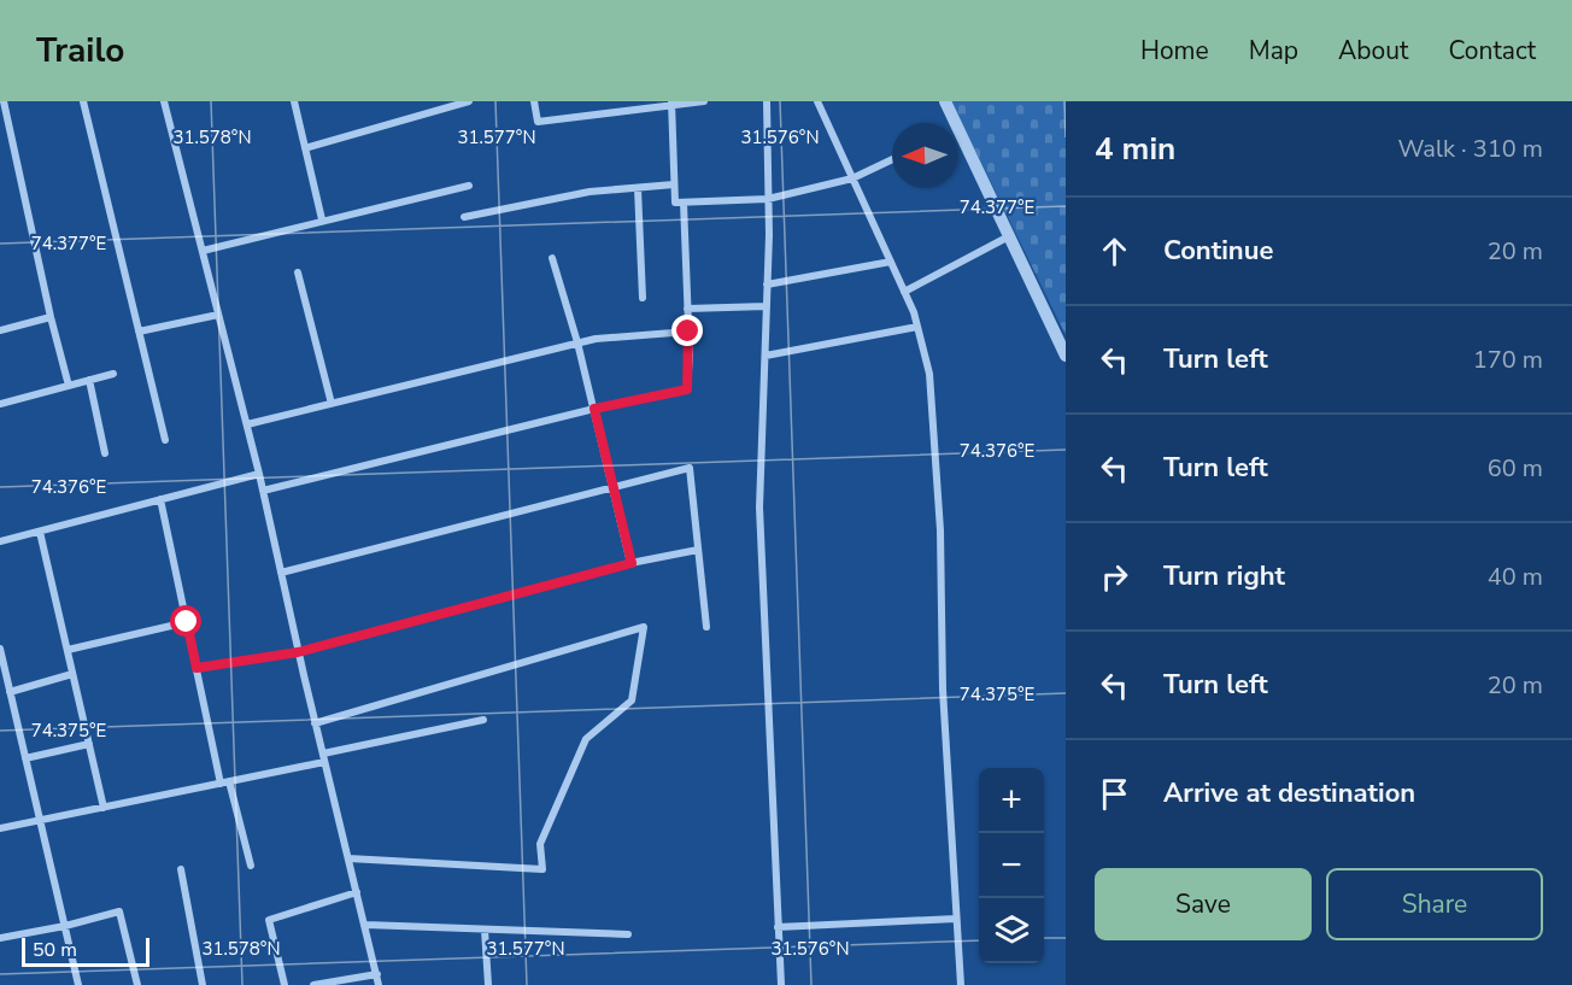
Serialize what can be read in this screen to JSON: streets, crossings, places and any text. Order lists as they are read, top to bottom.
{
  "scale_bar": "50 m",
  "north": "left",
  "page": {
    "header": "Trailo",
    "nav": [
      "Home",
      "Map",
      "About",
      "Contact"
    ],
    "heading": ["4 min", "Walk · 310 m"],
    "list": [
      ["Continue", "20 m"],
      ["Turn left", "170 m"],
      ["Turn left", "60 m"],
      ["Turn right", "40 m"],
      ["Turn left", "20 m"],
      "Arrive at destination"
    ],
    "map_buttons": ["+", "−"],
    "buttons": ["Save", "Share"],
    "scale": "50 m"
  },
  "coordinates": [
    "31.578°N",
    "31.577°N",
    "31.576°N",
    "74.377°E",
    "74.376°E",
    "74.375°E"
  ]
}
